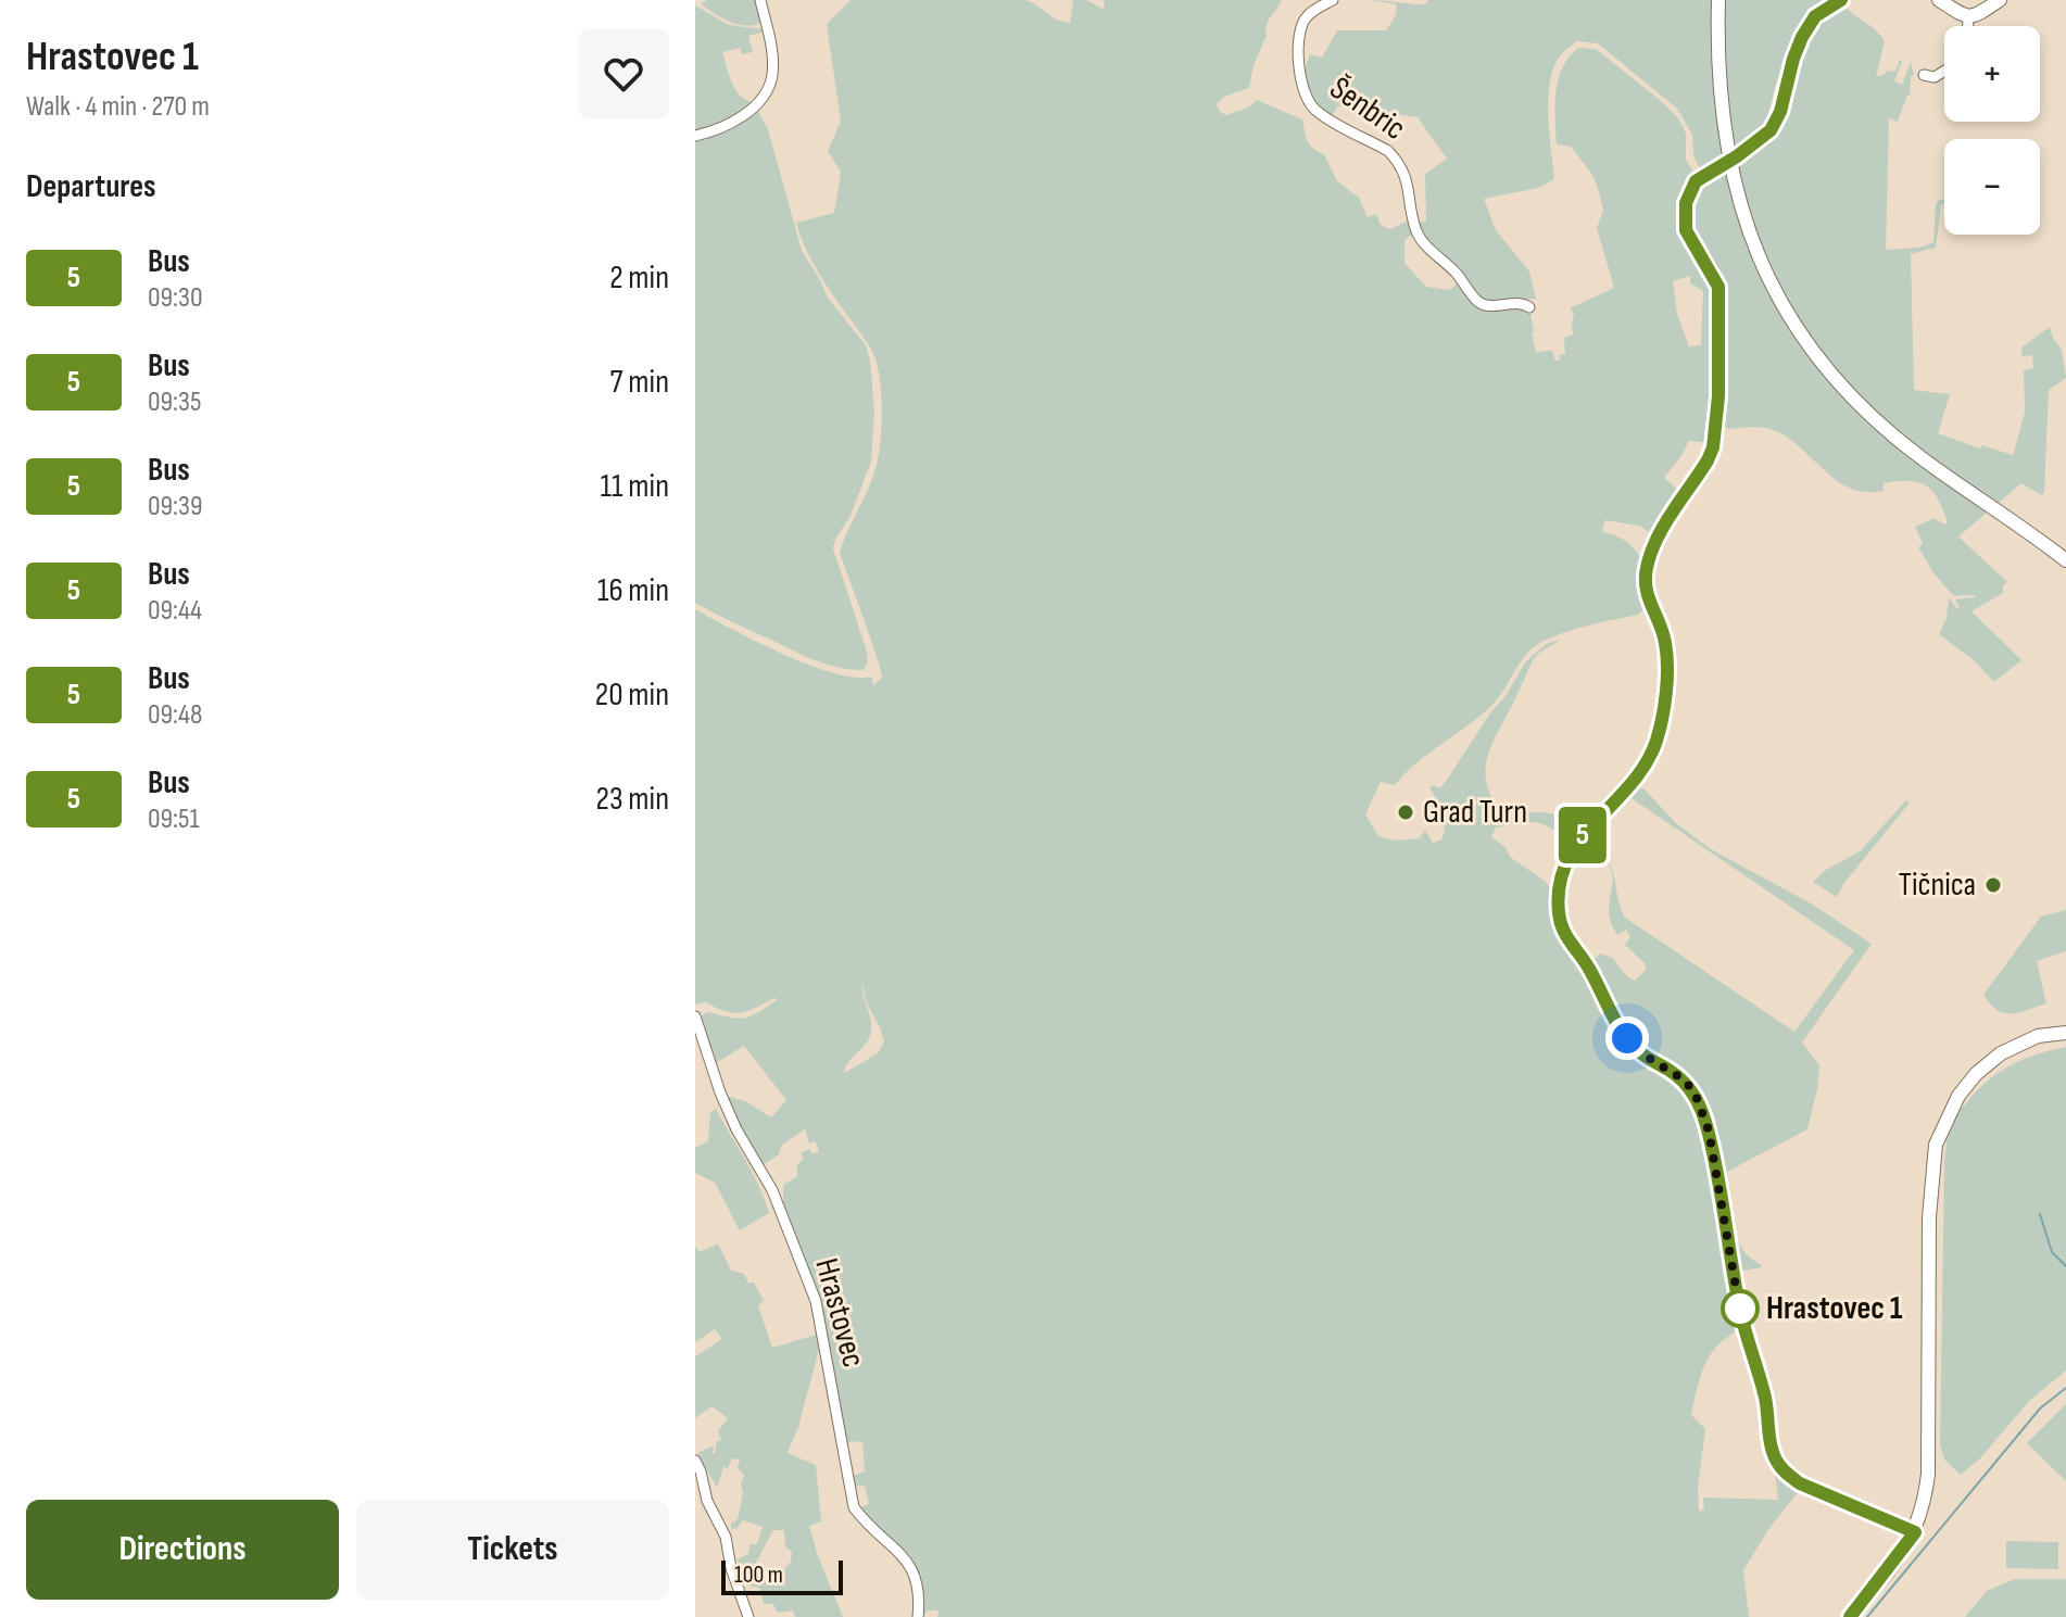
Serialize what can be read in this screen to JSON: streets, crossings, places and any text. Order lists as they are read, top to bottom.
{
  "streets": {
    "street": ["Šenbric", "Hrastovec"]
  },
  "places": ["Grad Turn", "Tičnica", "Hrastovec 1"],
  "lines": ["bus line 5"],
  "scale_bar": "100 m",
  "page": {
    "heading": [
      ["Hrastovec 1", "Walk · 4 min · 270 m"],
      "Departures"
    ],
    "on_map": "5",
    "map_buttons": ["+", "−"],
    "list": [
      {
        "mark": "5",
        "name": "Bus",
        "note": "09:30",
        "value": "2 min"
      },
      {
        "mark": "5",
        "name": "Bus",
        "note": "09:35",
        "value": "7 min"
      },
      {
        "mark": "5",
        "name": "Bus",
        "note": "09:39",
        "value": "11 min"
      },
      {
        "mark": "5",
        "name": "Bus",
        "note": "09:44",
        "value": "16 min"
      },
      {
        "mark": "5",
        "name": "Bus",
        "note": "09:48",
        "value": "20 min"
      },
      {
        "mark": "5",
        "name": "Bus",
        "note": "09:51",
        "value": "23 min"
      }
    ],
    "buttons": ["Directions", "Tickets"],
    "scale": "100 m"
  }
}
